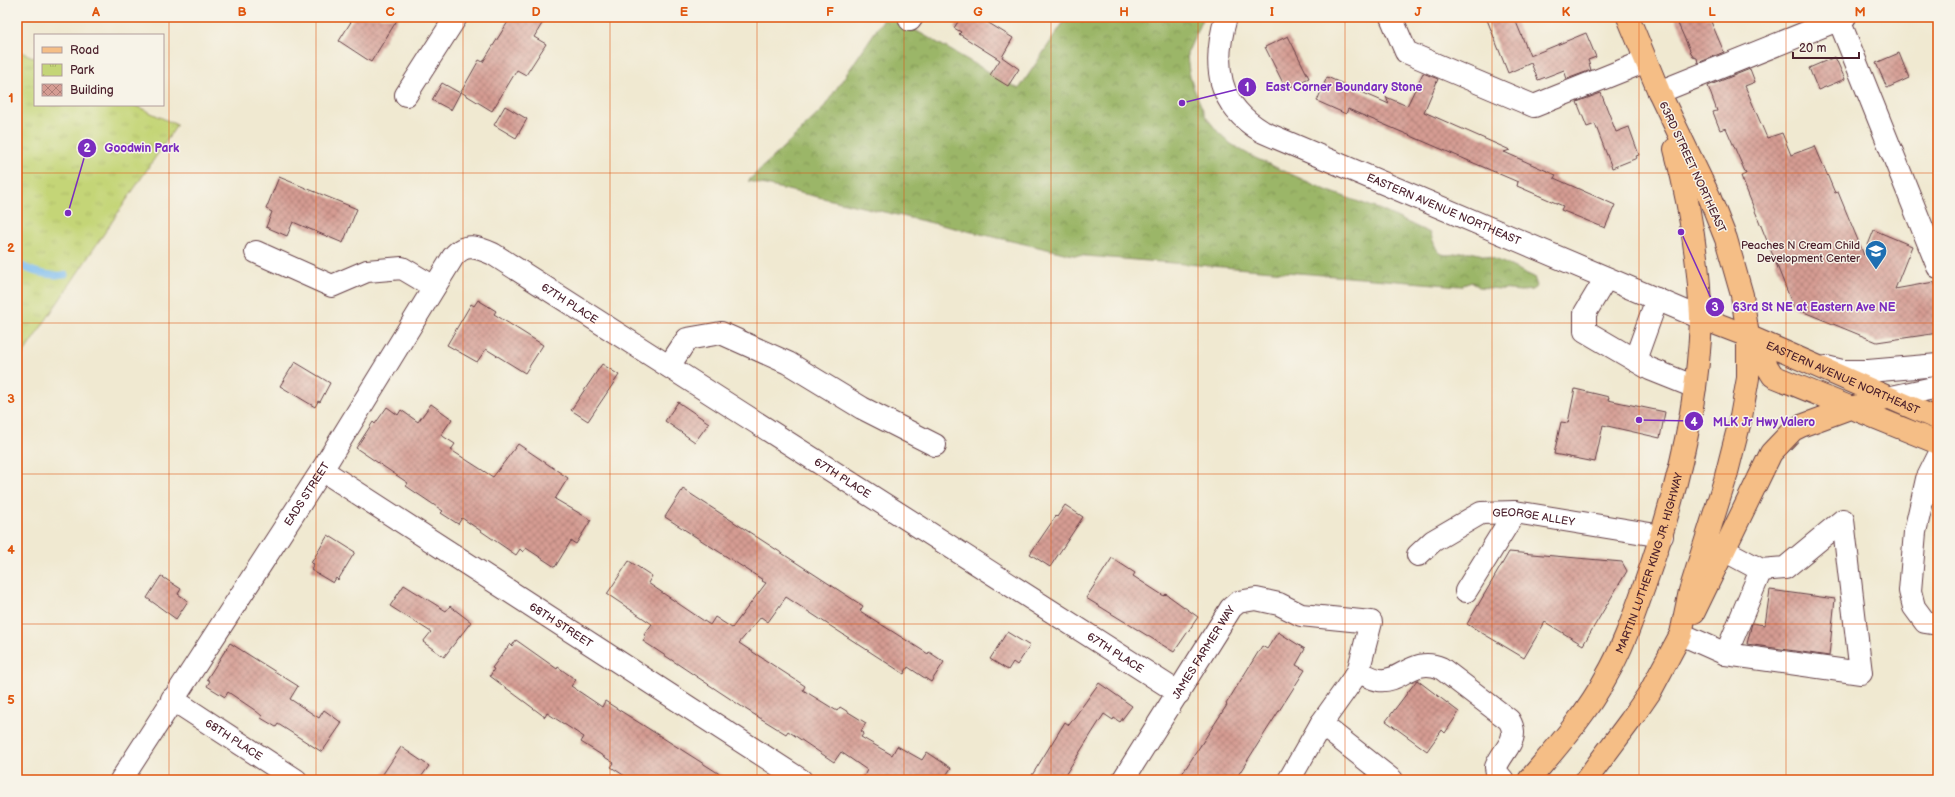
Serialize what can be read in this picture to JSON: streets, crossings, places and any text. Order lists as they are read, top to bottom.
{
  "streets": {
    "main road": ["63RD STREET NORTHEAST", "EASTERN AVENUE NORTHEAST", "MARTIN LUTHER KING JR. HIGHWAY"],
    "street": [
      "67TH PLACE",
      "EADS STREET",
      "GEORGE ALLEY",
      "68TH STREET",
      "JAMES FARMER WAY",
      "68TH PLACE"
    ]
  },
  "crossings": [
    ["63RD STREET NORTHEAST", "EASTERN AVENUE NORTHEAST"],
    ["63RD STREET NORTHEAST", "MARTIN LUTHER KING JR. HIGHWAY"],
    ["EASTERN AVENUE NORTHEAST", "MARTIN LUTHER KING JR. HIGHWAY"],
    ["67TH PLACE", "EADS STREET"],
    ["67TH PLACE", "JAMES FARMER WAY"],
    ["EADS STREET", "68TH STREET"],
    ["EADS STREET", "68TH PLACE"],
    ["GEORGE ALLEY", "MARTIN LUTHER KING JR. HIGHWAY"]
  ],
  "places": {
    "other": [
      "East Corner Boundary Stone",
      "Goodwin Park",
      "63rd St NE at Eastern Ave NE",
      "MLK Jr Hwy Valero"
    ],
    "school or university": ["Peaches N Cream Child Development Center"]
  },
  "legend": ["Road", "Park", "Building"],
  "scale_bar": "20 m",
  "grid": {
    "columns": [
      "A",
      "B",
      "C",
      "D",
      "E",
      "F",
      "G",
      "H",
      "I",
      "J",
      "K",
      "L",
      "M"
    ],
    "rows": [
      "1",
      "2",
      "3",
      "4",
      "5"
    ]
  }
}
